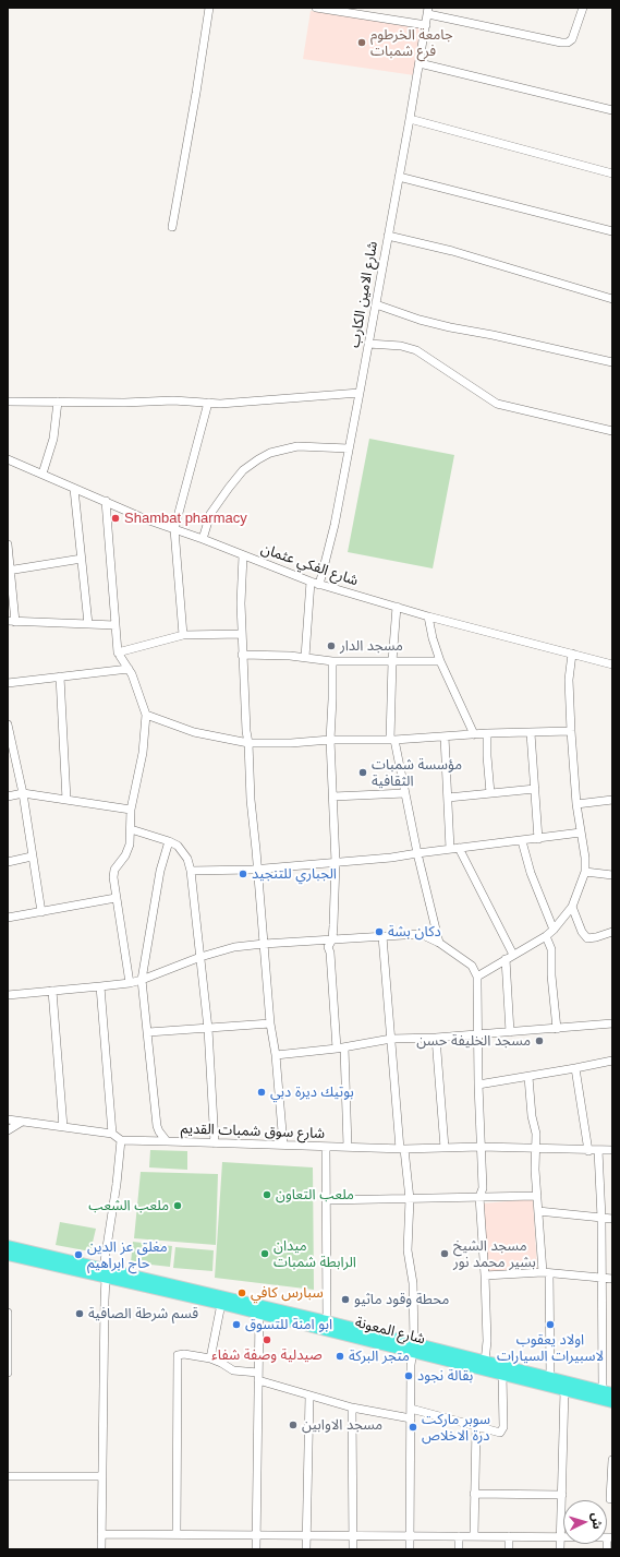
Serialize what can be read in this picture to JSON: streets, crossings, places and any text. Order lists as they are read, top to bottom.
{
  "streets": {
    "highway": ["شارع المعونة"],
    "street": ["شارع الامين الكارب", "شارع الفكي عثمان", "شارع سوق شمبات القديم"]
  },
  "crossings": [
    ["شارع الامين الكارب", "شارع الفكي عثمان"]
  ],
  "places": [
    "جامعة الخرطوم فرع شمبات",
    "Shambat pharmacy",
    "مسجد الدار",
    "مؤسسة شمبات الثقافية",
    "الجباري للتنجيد",
    "دكان بشة",
    "مسجد الخليفة حسن",
    "بوتيك ديرة دبي",
    "ملعب التعاون",
    "ملعب الشعب",
    "ميدان الرابطة شمبات",
    "مسجد الشيخ بشير محمد نور",
    "مغلق عز الدين حاج ابراهيم",
    "سبارس كافي",
    "محطة وقود ماثيو",
    "قسم شرطة الصافية",
    "ابو امنة للتسوق",
    "اولاد يعقوب لاسبيرات السيارات",
    "صيدلية وصفة شفاء",
    "متجر البركة",
    "بقالة نجود",
    "مسجد الاوابين",
    "سوبر ماركت درة الاخلاص"
  ],
  "north": "right"
}
